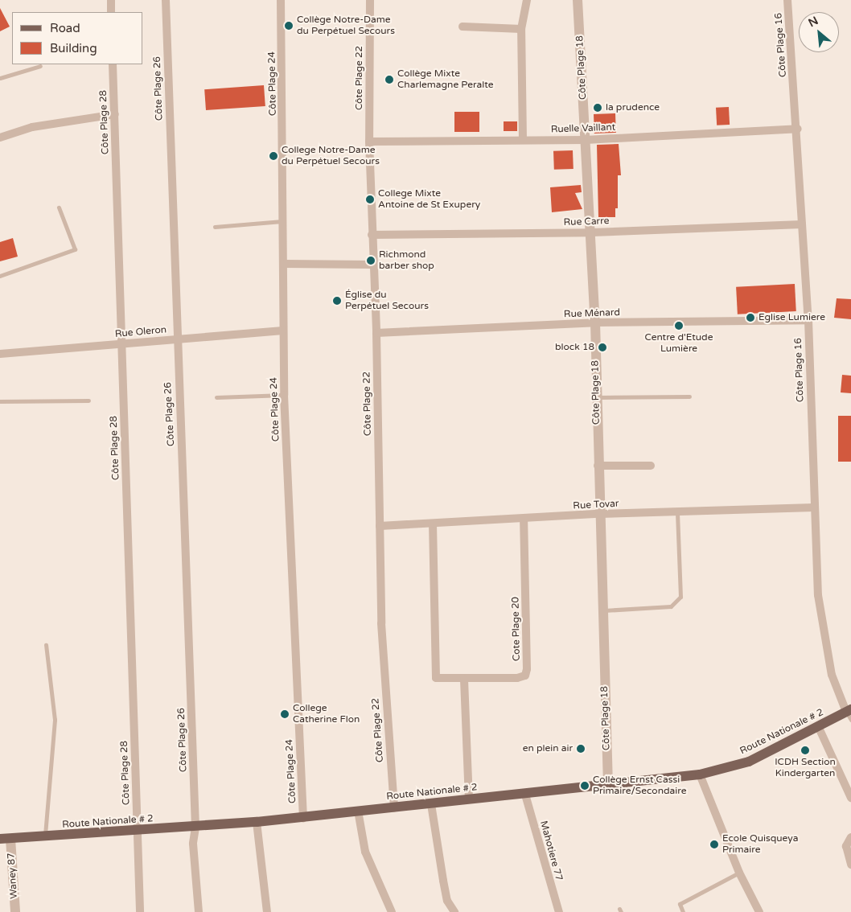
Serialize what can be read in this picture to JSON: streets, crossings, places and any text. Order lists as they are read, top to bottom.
{
  "streets": {
    "main road": ["Route Nationale # 2"],
    "street": [
      "Côte Plage 16",
      "Côte Plage 18",
      "Côte Plage 22",
      "Côte Plage 24",
      "Côte Plage 26",
      "Côte Plage 28",
      "Ruelle Vaillant",
      "Rue Carre",
      "Rue Ménard",
      "Rue Oleron",
      "Rue Tovar",
      "Cote Plage 20",
      "Mahotiere 77",
      "Waney 87"
    ]
  },
  "crossings": [
    ["Côte Plage 16", "Ruelle Vaillant"],
    ["Côte Plage 16", "Rue Carre"],
    ["Côte Plage 16", "Rue Ménard"],
    ["Côte Plage 16", "Rue Tovar"],
    ["Côte Plage 16", "Route Nationale # 2"],
    ["Côte Plage 18", "Ruelle Vaillant"],
    ["Côte Plage 18", "Rue Carre"],
    ["Côte Plage 18", "Rue Ménard"],
    ["Côte Plage 18", "Rue Tovar"],
    ["Côte Plage 18", "Route Nationale # 2"],
    ["Côte Plage 22", "Ruelle Vaillant"],
    ["Côte Plage 22", "Rue Carre"],
    ["Côte Plage 22", "Rue Ménard"],
    ["Côte Plage 22", "Rue Tovar"],
    ["Côte Plage 22", "Route Nationale # 2"],
    ["Côte Plage 24", "Rue Oleron"],
    ["Côte Plage 24", "Route Nationale # 2"],
    ["Côte Plage 26", "Rue Oleron"],
    ["Côte Plage 26", "Route Nationale # 2"],
    ["Côte Plage 28", "Rue Oleron"],
    ["Côte Plage 28", "Route Nationale # 2"],
    ["Rue Tovar", "Cote Plage 20"],
    ["Route Nationale # 2", "Mahotiere 77"],
    ["Route Nationale # 2", "Waney 87"]
  ],
  "places": [
    "Collège Notre-Dame du Perpétuel Secours",
    "Collège Mixte Charlemagne Peralte",
    "la prudence",
    "College Notre-Dame du Perpétuel Secours",
    "College Mixte Antoine de St Exupery",
    "Richmond barber shop",
    "Église du Perpétuel Secours",
    "Eglise Lumiere",
    "Centre d'Etude Lumière",
    "block 18",
    "College Catherine Flon",
    "en plein air",
    "ICDH Section Kindergarten",
    "Collège Ernst Cassi Primaire/Secondaire",
    "Ecole Quisqueya Primaire"
  ],
  "legend": ["Road", "Building"],
  "north": "top left"
}
